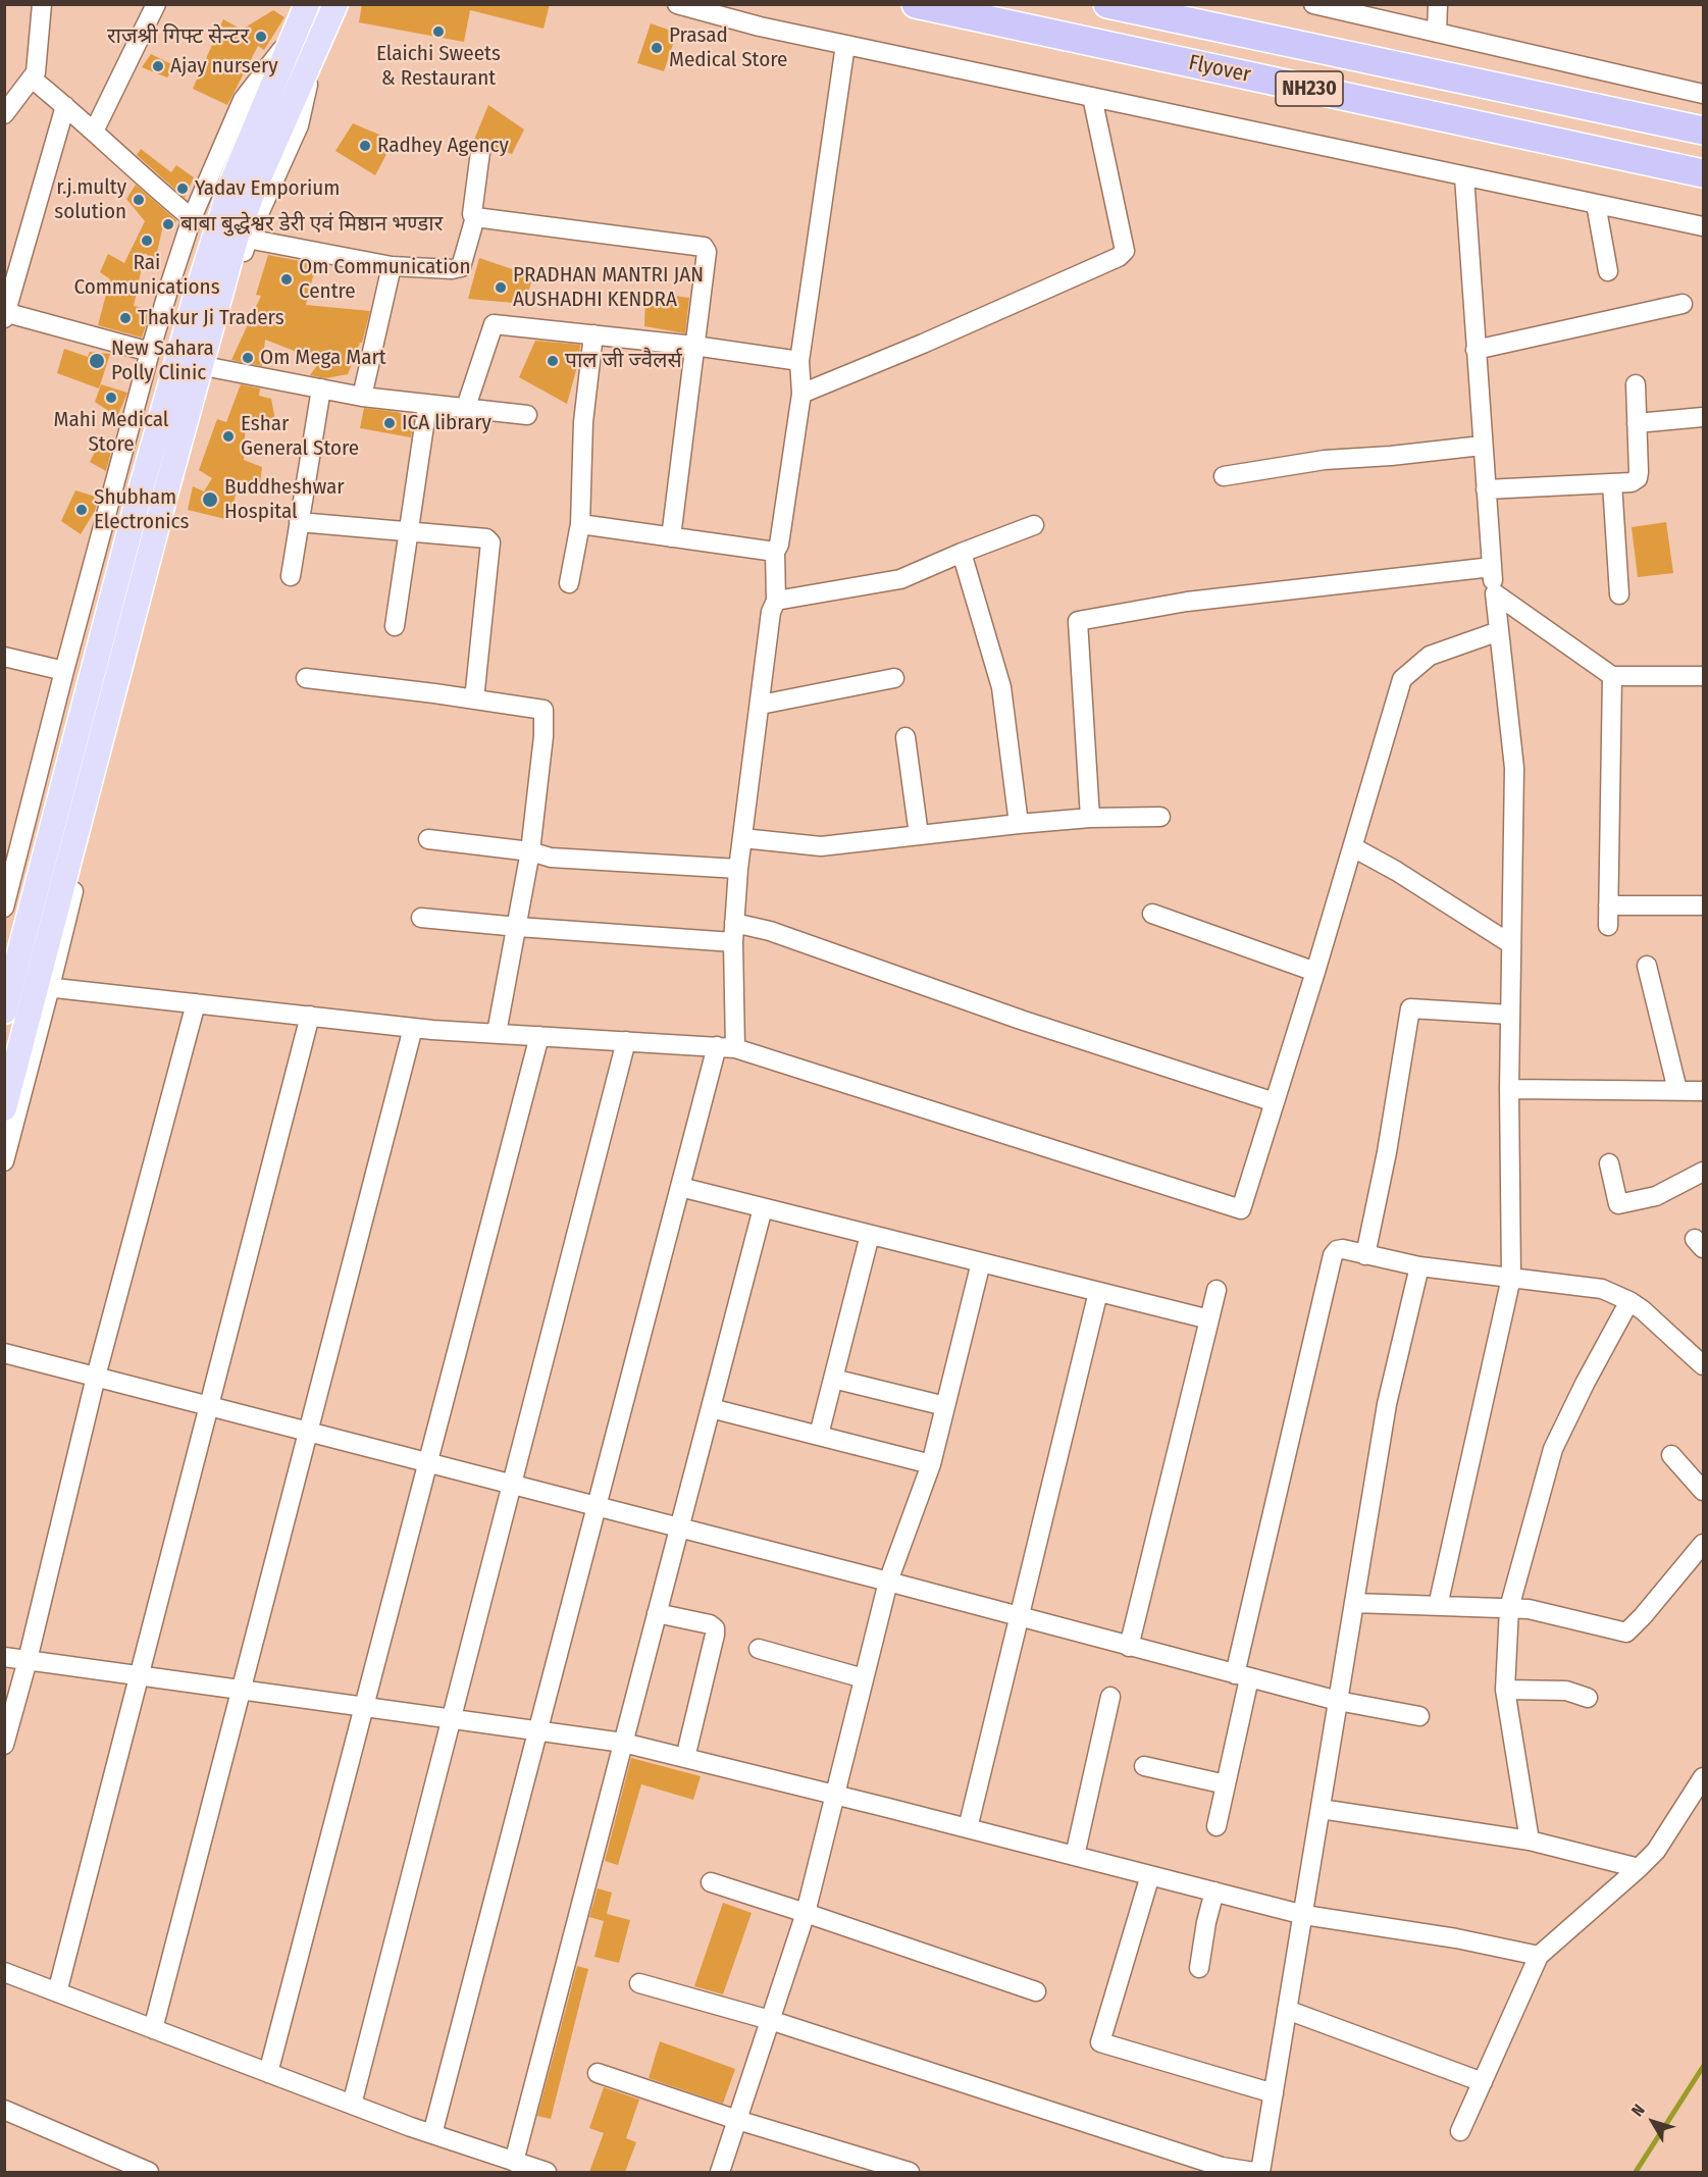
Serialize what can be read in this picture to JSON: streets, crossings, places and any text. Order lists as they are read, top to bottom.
{
  "streets": {
    "highway": ["Flyover", "NH230"]
  },
  "places": [
    "Elaichi Sweets & Restaurant",
    "राजश्री गिफ्ट सेन्टर",
    "Prasad Medical Store",
    "Ajay nursery",
    "Radhey Agency",
    "Yadav Emporium",
    "r.j.multy solution",
    "बाबा बुद्धेश्वर डेरी एवं मिष्ठान भण्डार",
    "Rai Communications",
    "Om Communication Centre",
    "PRADHAN MANTRI JAN AUSHADHI KENDRA",
    "Thakur Ji Traders",
    "Om Mega Mart",
    "New Sahara Polly Clinic",
    "पाल जी ज्वैलर्स",
    "Mahi Medical Store",
    "ICA library",
    "Eshar General Store",
    "Buddheshwar Hospital",
    "Shubham Electronics"
  ],
  "north": "top left"
}
